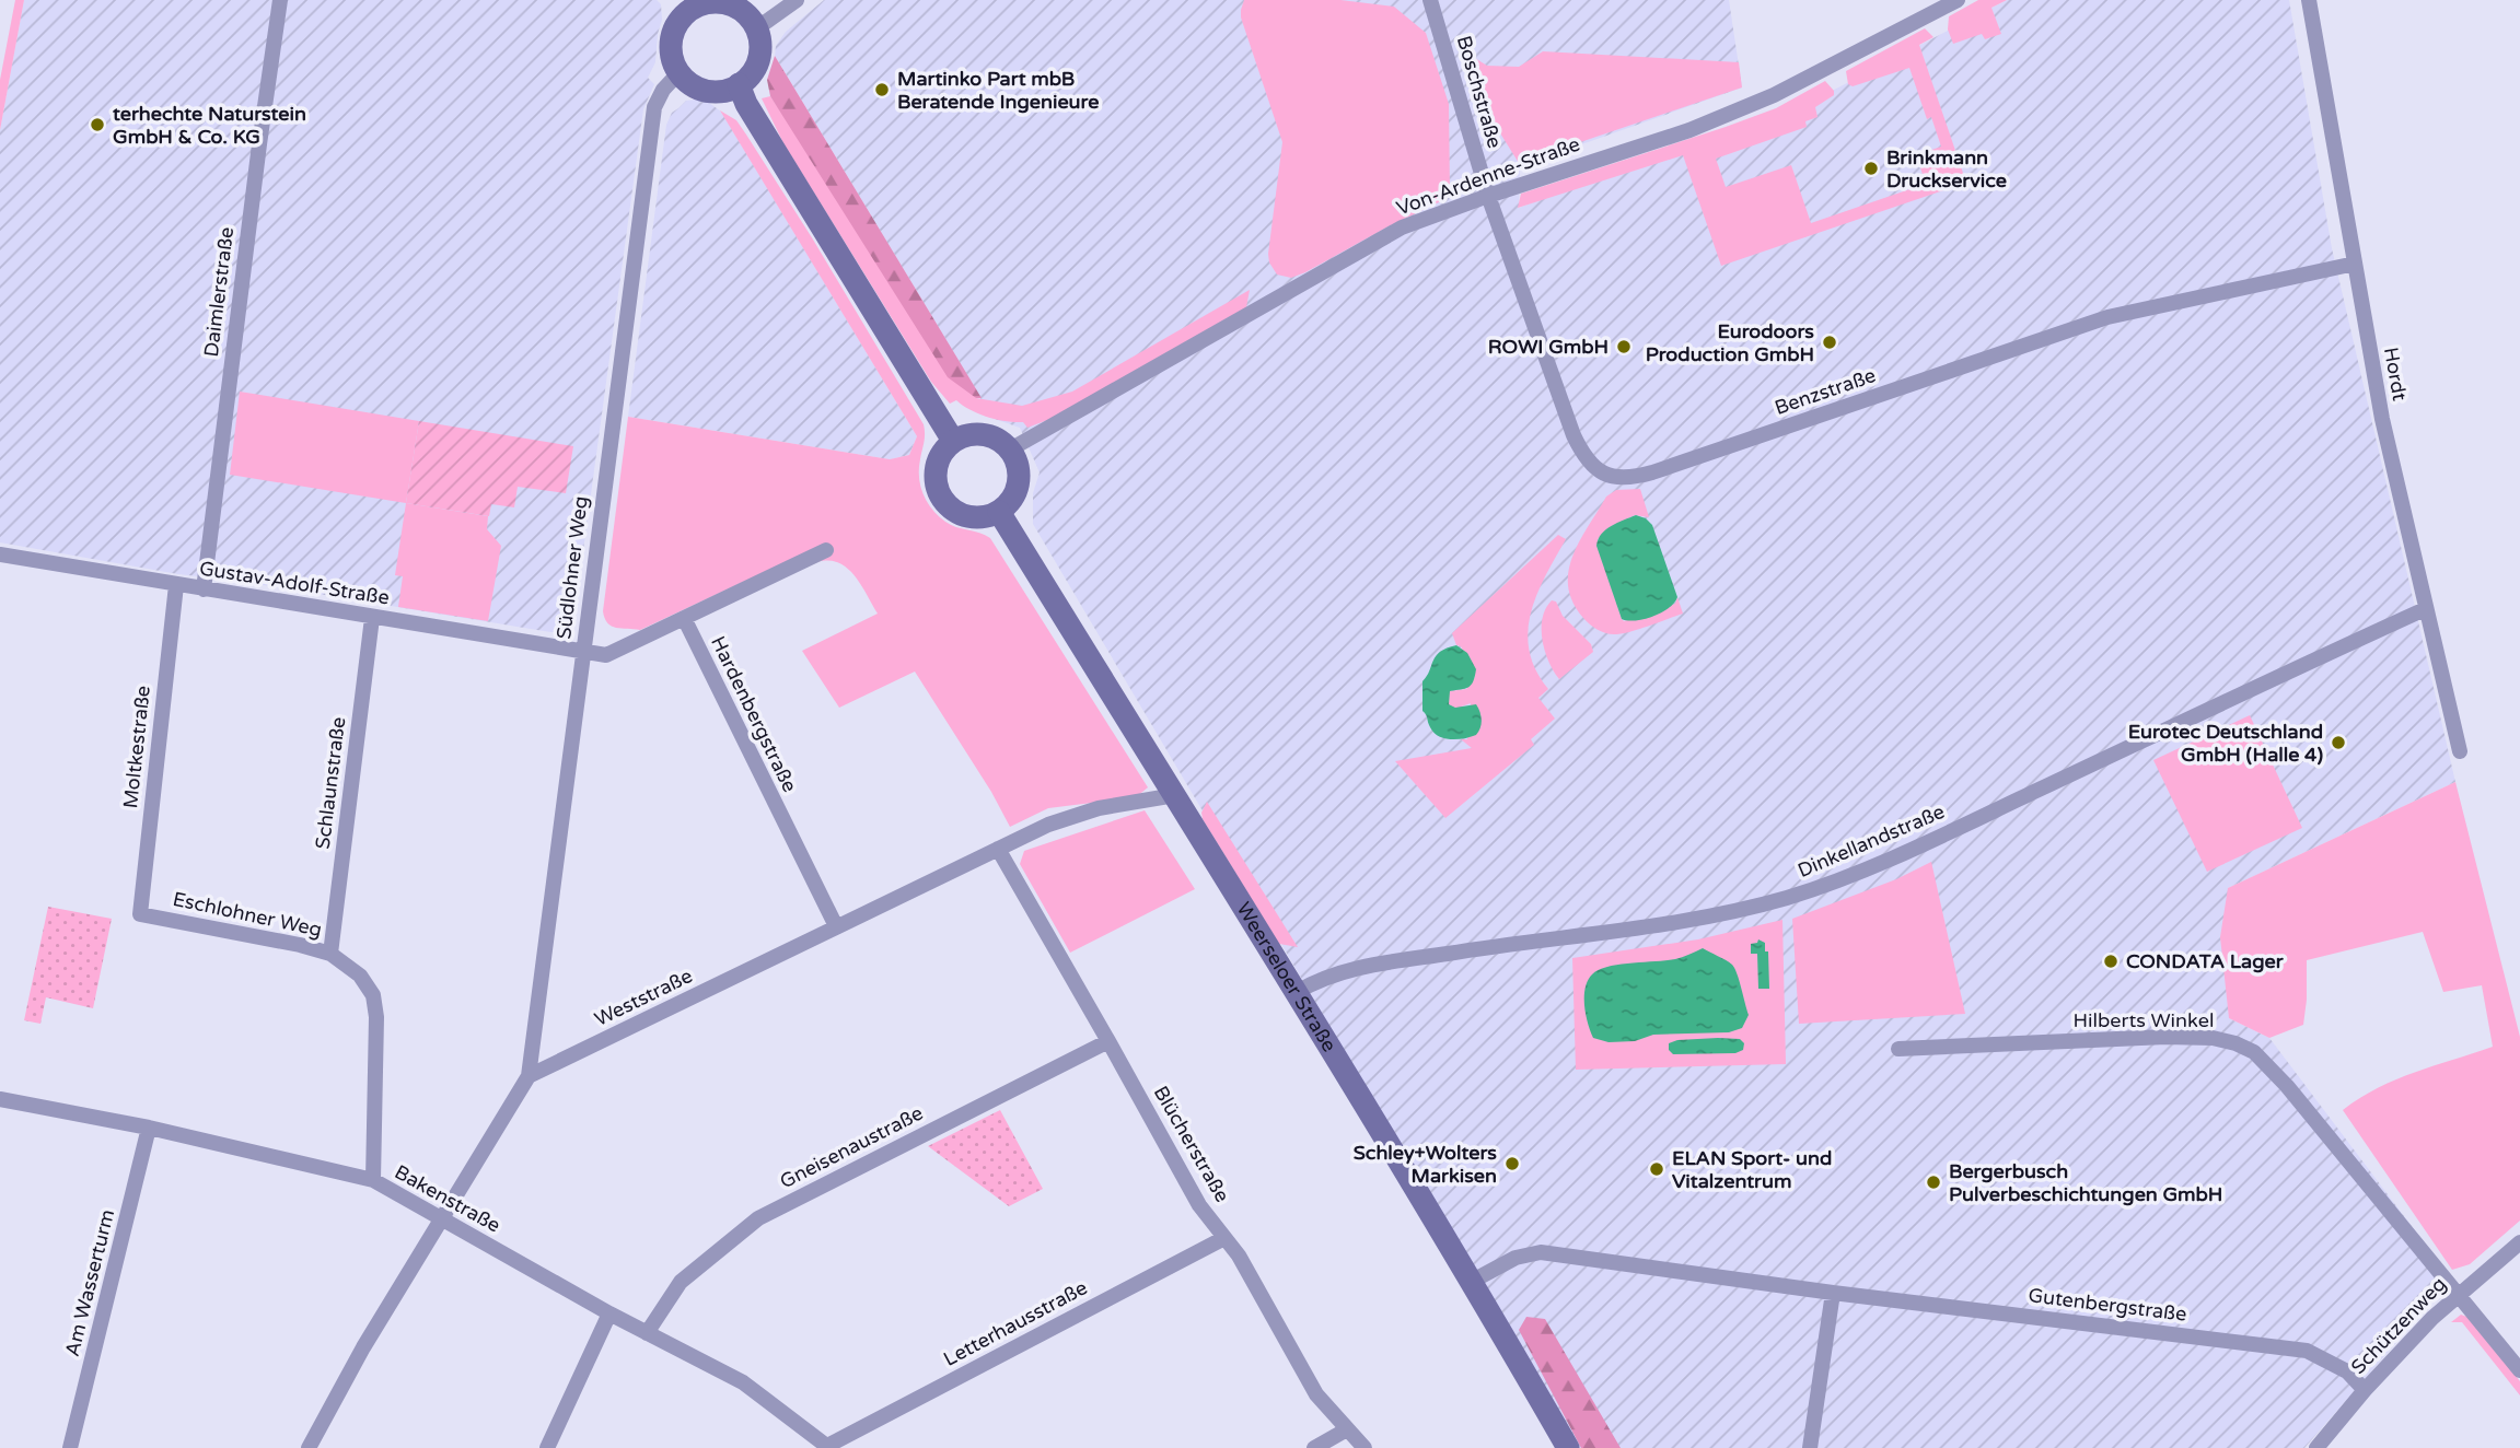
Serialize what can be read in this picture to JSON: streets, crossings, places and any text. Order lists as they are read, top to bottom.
{
  "streets": {
    "street": [
      "Boschstraße",
      "Von-Ardenne-Straße",
      "Daimlerstraße",
      "Hordt",
      "Benzstraße",
      "Südlohner Weg",
      "Gustav-Adolf-Straße",
      "Hardenbergstraße",
      "Moltkestraße",
      "Schlaunstraße",
      "Dinkellandstraße",
      "Eschlohner Weg",
      "Weerseloer Straße",
      "Weststraße",
      "Hilberts Winkel",
      "Blücherstraße",
      "Gneisenaustraße",
      "Bakenstraße",
      "Am Wasserturm",
      "Gutenbergstraße",
      "Letterhausstraße",
      "Schützenweg"
    ]
  },
  "crossings": [
    ["Boschstraße", "Von-Ardenne-Straße"],
    ["Boschstraße", "Benzstraße"],
    ["Von-Ardenne-Straße", "Benzstraße"],
    ["Von-Ardenne-Straße", "Weerseloer Straße"],
    ["Daimlerstraße", "Gustav-Adolf-Straße"],
    ["Hordt", "Benzstraße"],
    ["Hordt", "Dinkellandstraße"],
    ["Südlohner Weg", "Gustav-Adolf-Straße"],
    ["Südlohner Weg", "Weststraße"],
    ["Gustav-Adolf-Straße", "Moltkestraße"],
    ["Gustav-Adolf-Straße", "Schlaunstraße"],
    ["Hardenbergstraße", "Weststraße"],
    ["Moltkestraße", "Eschlohner Weg"],
    ["Schlaunstraße", "Eschlohner Weg"],
    ["Dinkellandstraße", "Weerseloer Straße"],
    ["Eschlohner Weg", "Bakenstraße"],
    ["Weerseloer Straße", "Weststraße"],
    ["Weerseloer Straße", "Gutenbergstraße"],
    ["Weststraße", "Blücherstraße"],
    ["Hilberts Winkel", "Schützenweg"],
    ["Blücherstraße", "Gneisenaustraße"],
    ["Blücherstraße", "Letterhausstraße"],
    ["Gneisenaustraße", "Bakenstraße"],
    ["Bakenstraße", "Am Wasserturm"],
    ["Bakenstraße", "Letterhausstraße"],
    ["Gutenbergstraße", "Schützenweg"]
  ],
  "places": [
    "Martinko Part mbB Beratende Ingenieure",
    "terhechte Naturstein GmbH & Co. KG",
    "Brinkmann Druckservice",
    "Eurodoors Production GmbH",
    "ROWI GmbH",
    "Eurotec Deutschland GmbH (Halle 4)",
    "CONDATA Lager",
    "Schley+Wolters Markisen",
    "ELAN Sport- und Vitalzentrum",
    "Bergerbusch Pulverbeschichtungen GmbH"
  ]
}
